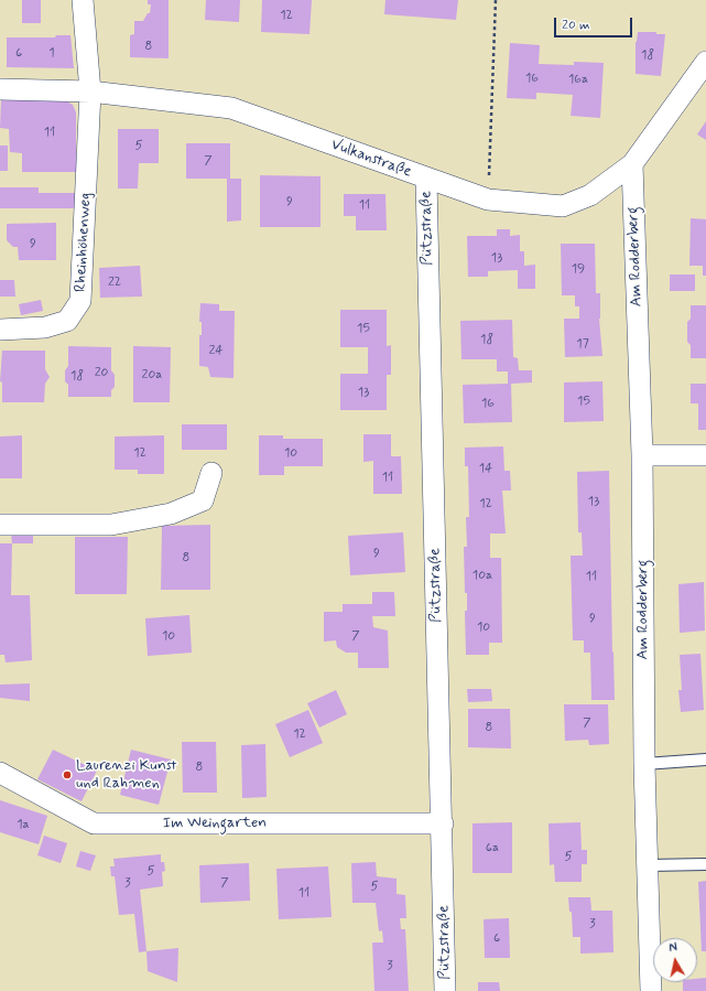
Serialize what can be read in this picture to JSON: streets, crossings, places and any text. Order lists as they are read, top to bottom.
{
  "streets": {
    "street": [
      "Vulkanstraße",
      "Pützstraße",
      "Rheinhöhenweg",
      "Am Rodderberg",
      "Im Weingarten"
    ]
  },
  "crossings": [
    ["Vulkanstraße", "Pützstraße"],
    ["Vulkanstraße", "Rheinhöhenweg"],
    ["Vulkanstraße", "Am Rodderberg"],
    ["Pützstraße", "Im Weingarten"]
  ],
  "places": ["Laurenzi Kunst und Rahmen"],
  "house_numbers": [
    "12",
    "8",
    "6",
    "1",
    "18",
    "16",
    "16a",
    "11",
    "5",
    "7",
    "9",
    "11",
    "9",
    "13",
    "19",
    "22",
    "15",
    "18",
    "17",
    "24",
    "20",
    "20a",
    "18",
    "13",
    "15",
    "16",
    "12",
    "10",
    "14",
    "11",
    "13",
    "12",
    "9",
    "8",
    "10a",
    "11",
    "9",
    "10",
    "10",
    "7",
    "7",
    "8",
    "12",
    "8",
    "1a",
    "6a",
    "5",
    "5",
    "3",
    "7",
    "5",
    "11",
    "3",
    "6",
    "3"
  ],
  "scale_bar": "20 m",
  "north": "top"
}
